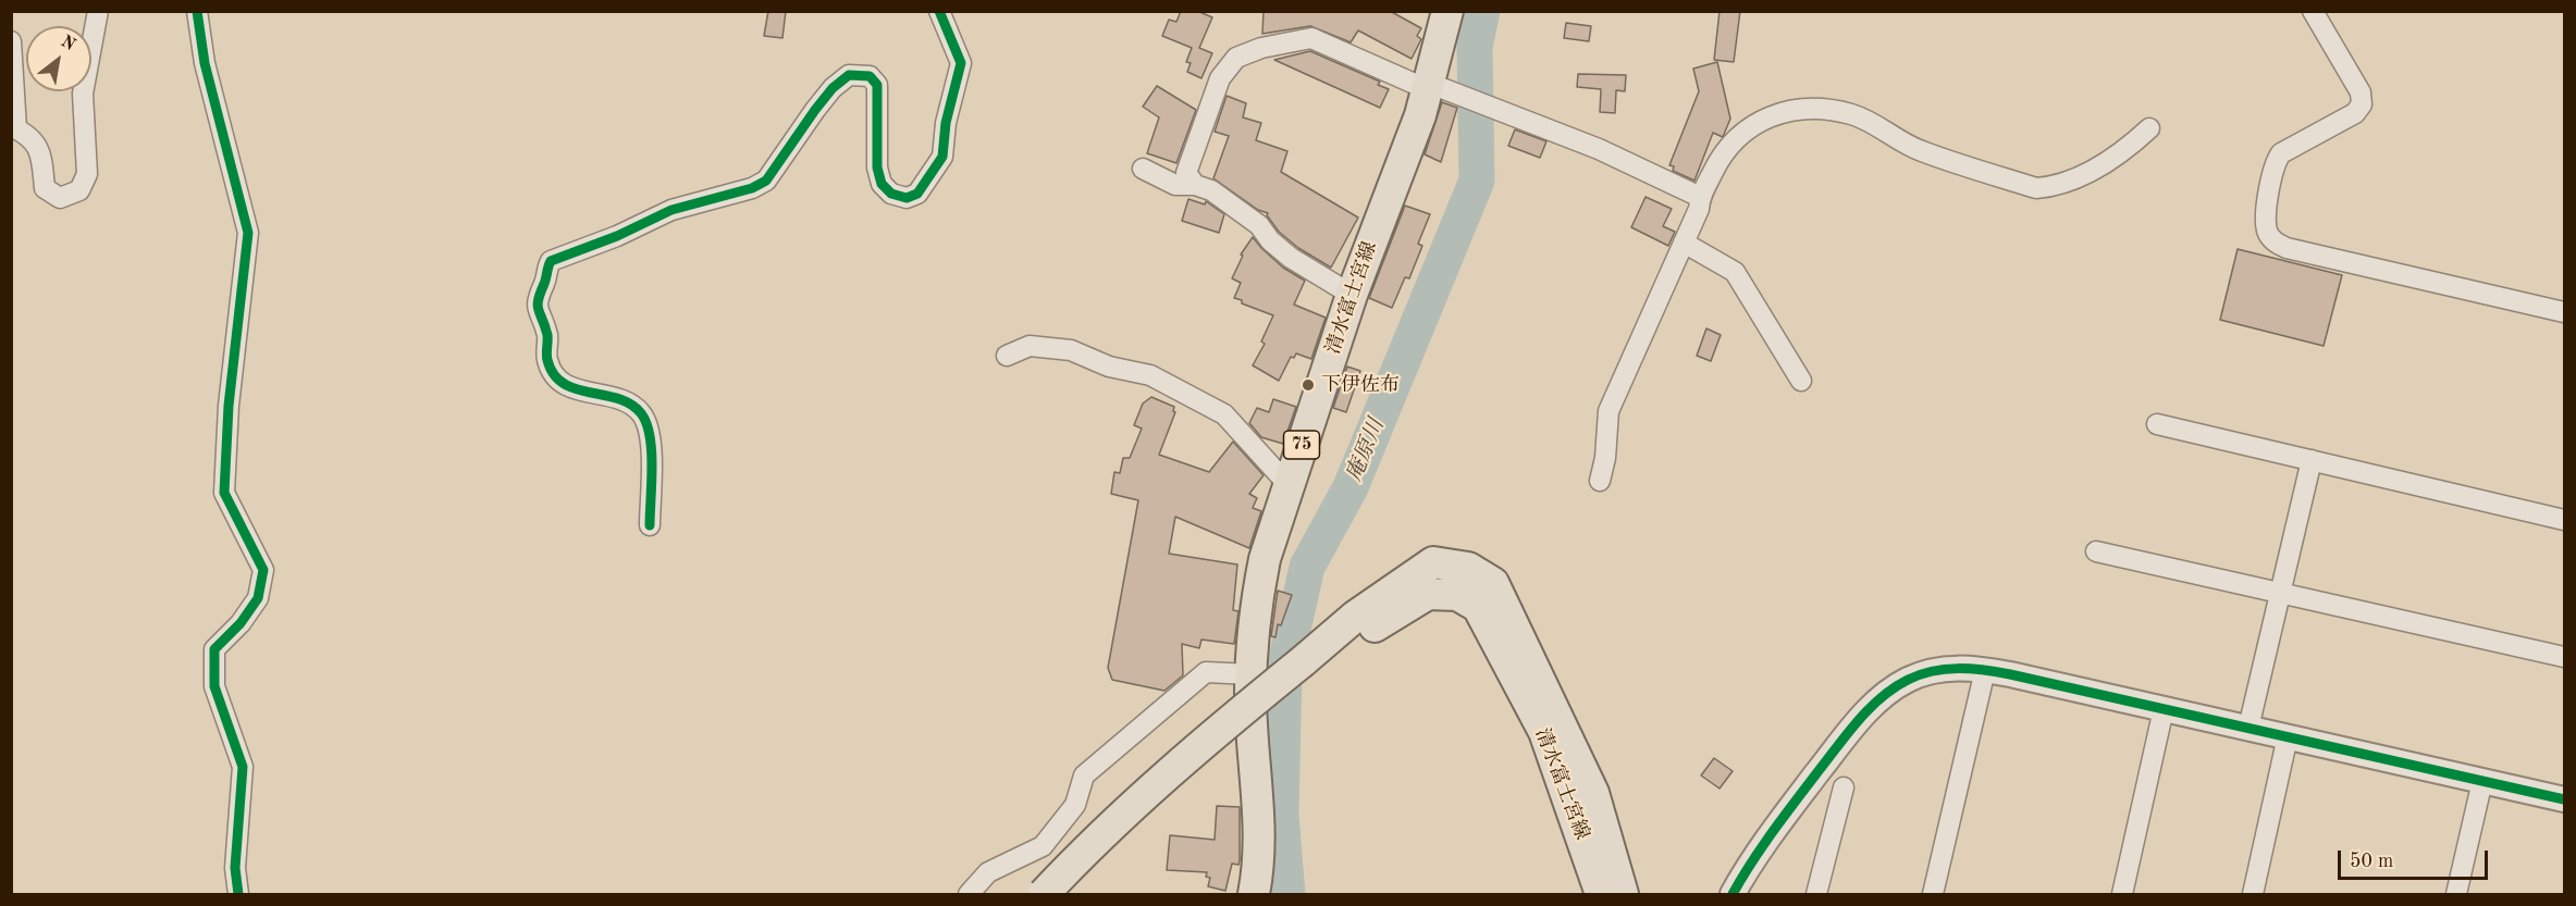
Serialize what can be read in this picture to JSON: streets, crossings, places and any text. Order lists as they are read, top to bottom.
{
  "streets": {
    "main road": ["清水富士宮線", "75"]
  },
  "water": ["庵原川"],
  "places": ["下伊佐布"],
  "scale_bar": "50 m",
  "north": "top right"
}
